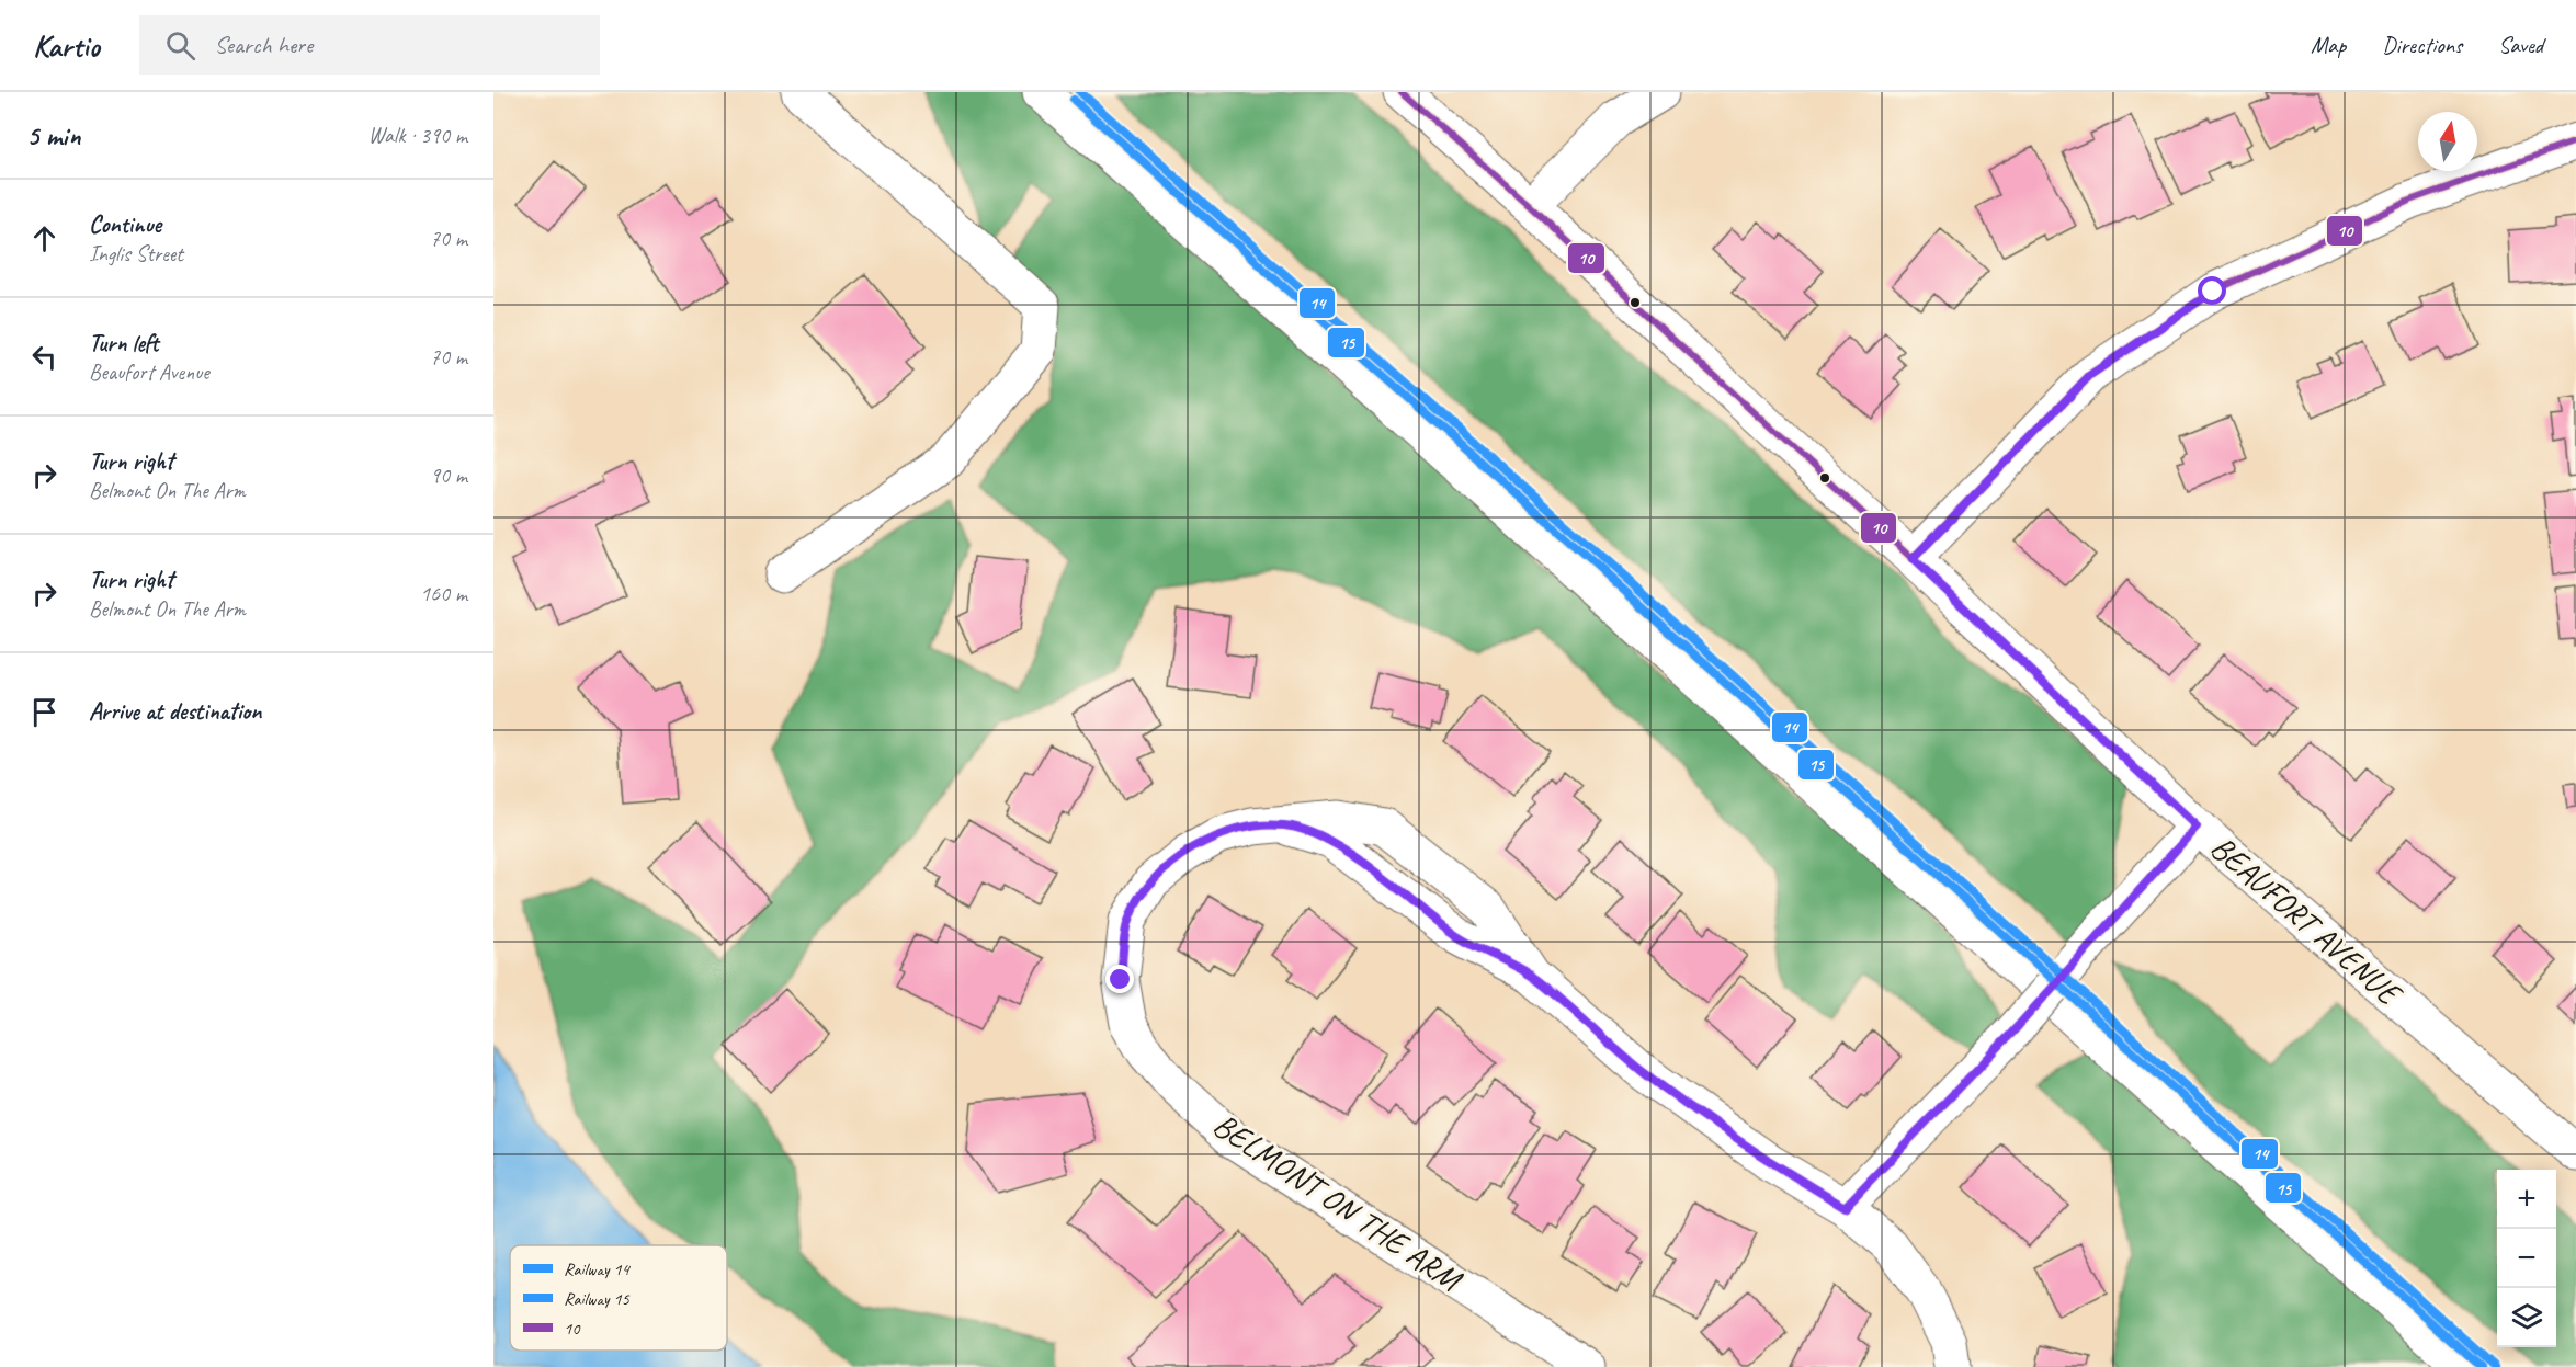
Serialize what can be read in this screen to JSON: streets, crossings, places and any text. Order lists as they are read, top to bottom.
{
  "streets": {
    "street": ["BEAUFORT AVENUE", "BELMONT ON THE ARM"]
  },
  "lines": ["rail line 14", "transit line 10", "rail line 15"],
  "legend": ["Railway 14", "Railway 15", "10"],
  "north": "top",
  "page": {
    "header": "Kartio",
    "search": "Search here",
    "nav": ["Map", "Directions", "Saved"],
    "heading": ["5 min", "Walk · 390 m"],
    "list": [
      ["Continue", "Inglis Street", "70 m"],
      ["Turn left", "Beaufort Avenue", "70 m"],
      ["Turn right", "Belmont On The Arm", "90 m"],
      ["Turn right", "Belmont On The Arm", "160 m"],
      "Arrive at destination"
    ],
    "map_buttons": ["+", "−"]
  }
}
